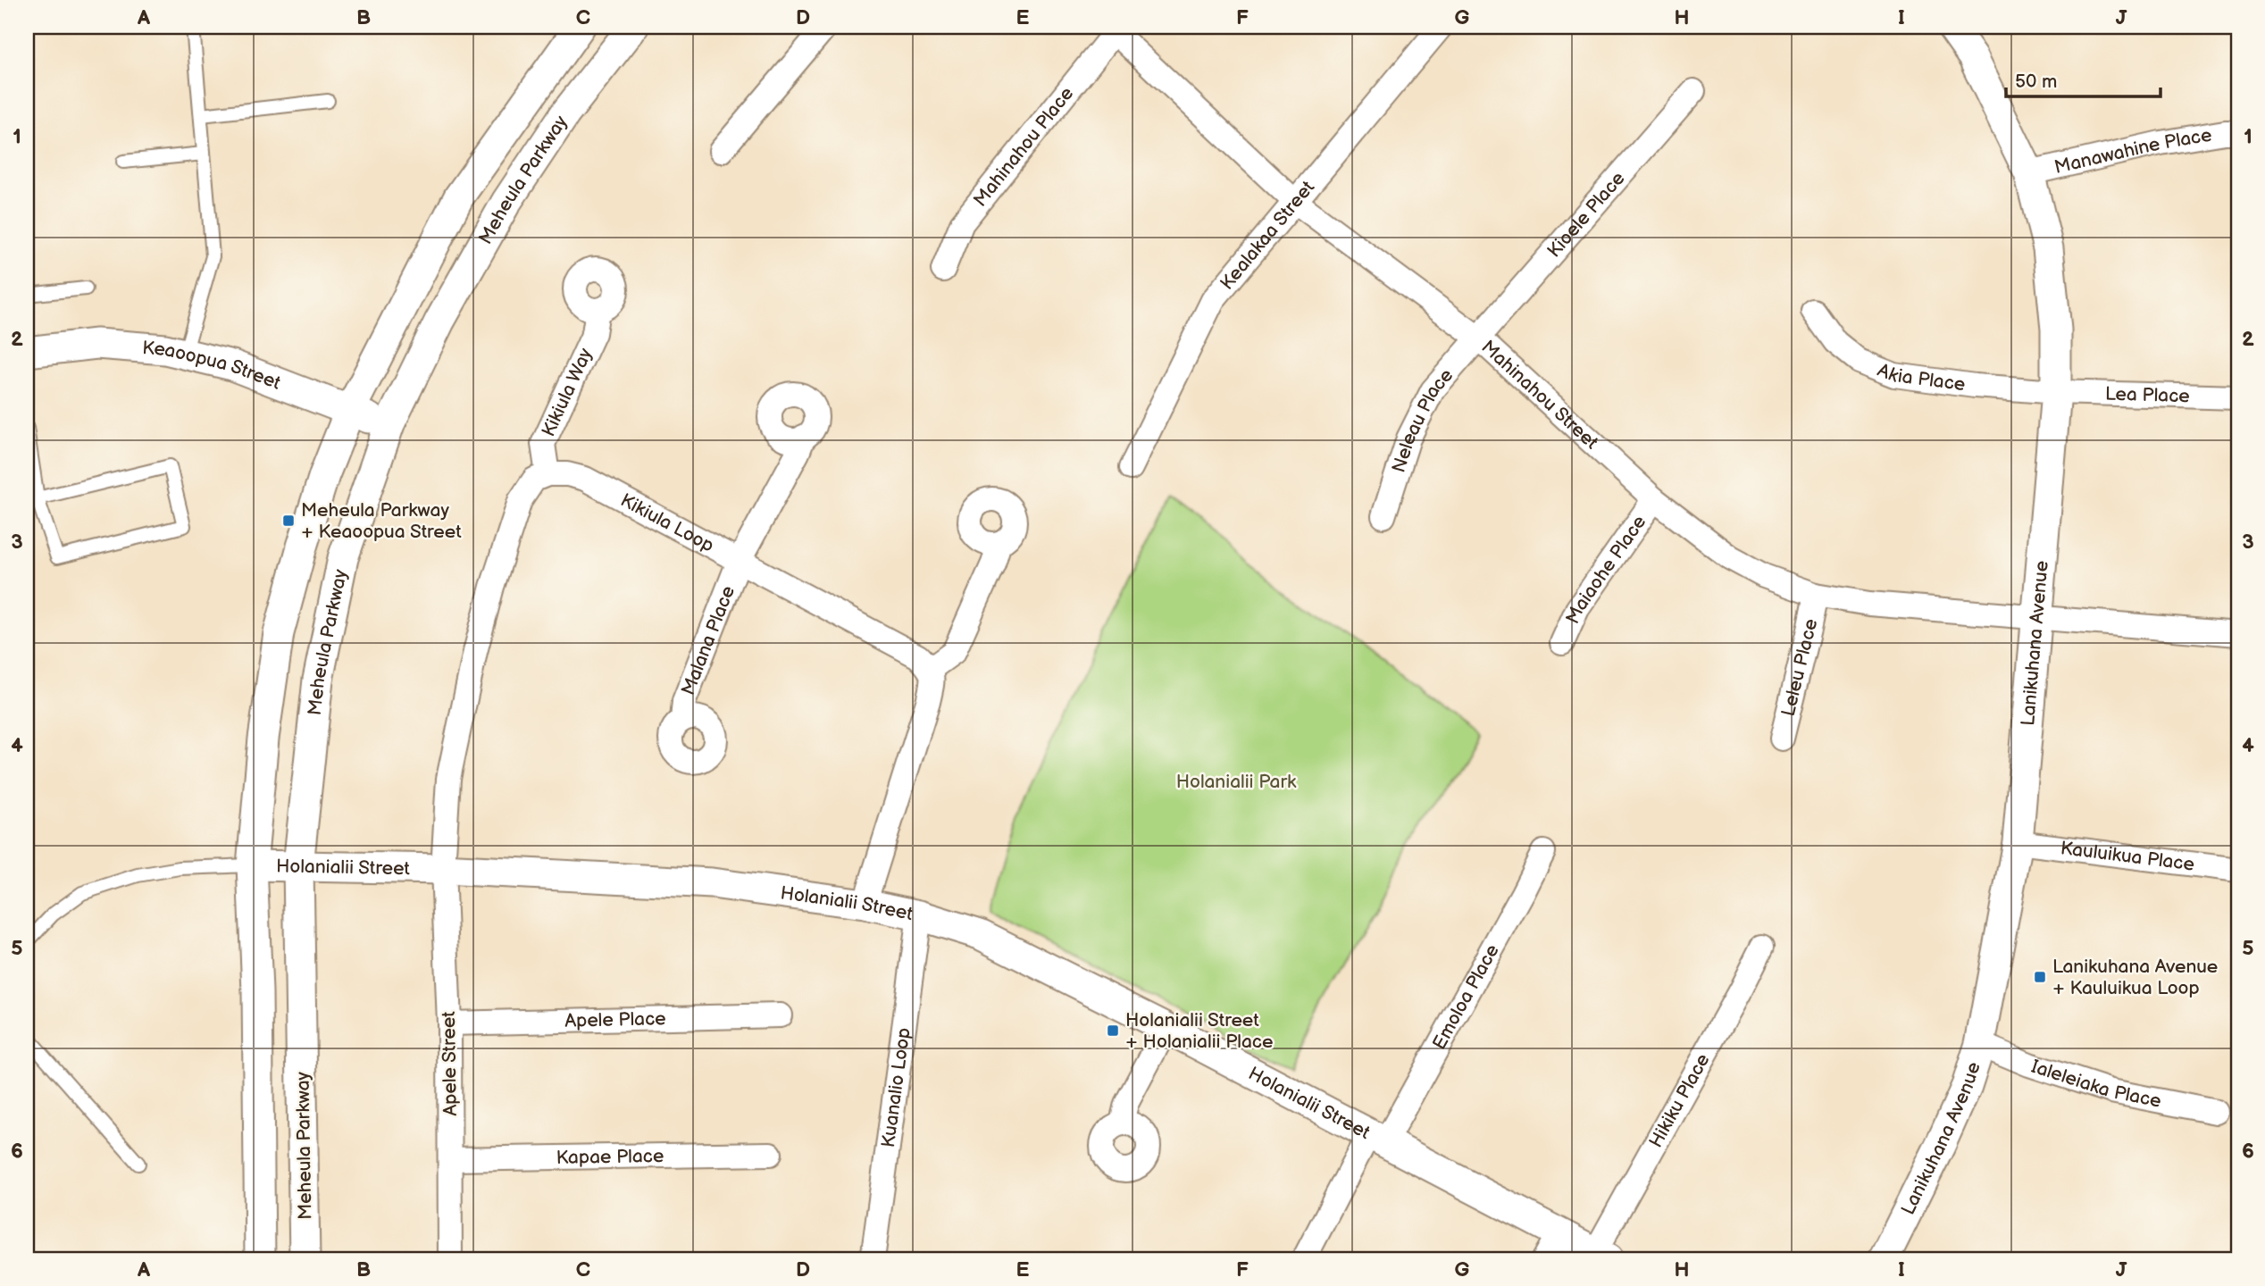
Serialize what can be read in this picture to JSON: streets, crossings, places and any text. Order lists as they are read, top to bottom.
{
  "streets": {
    "street": [
      "Mahinahou Place",
      "Manawahine Place",
      "Meheula Parkway",
      "Kioele Place",
      "Kealakaa Street",
      "Keaoopua Street",
      "Akia Place",
      "Kikiula Way",
      "Mahinahou Street",
      "Lea Place",
      "Neleau Place",
      "Kikiula Loop",
      "Maiaohe Place",
      "Malana Place",
      "Lanikuhana Avenue",
      "Leleu Place",
      "Kauluikua Place",
      "Holanialii Street",
      "Emoloa Place",
      "Apele Place",
      "Apele Street",
      "Ialeleiaka Place",
      "Kuanalio Loop",
      "Hikiku Place",
      "Kapae Place"
    ]
  },
  "crossings": [
    ["Mahinahou Place", "Mahinahou Street"],
    ["Manawahine Place", "Lanikuhana Avenue"],
    ["Meheula Parkway", "Keaoopua Street"],
    ["Meheula Parkway", "Holanialii Street"],
    ["Kioele Place", "Mahinahou Street"],
    ["Kioele Place", "Neleau Place"],
    ["Kealakaa Street", "Mahinahou Street"],
    ["Akia Place", "Lea Place"],
    ["Akia Place", "Lanikuhana Avenue"],
    ["Kikiula Way", "Kikiula Loop"],
    ["Mahinahou Street", "Neleau Place"],
    ["Mahinahou Street", "Maiaohe Place"],
    ["Mahinahou Street", "Lanikuhana Avenue"],
    ["Mahinahou Street", "Leleu Place"],
    ["Lea Place", "Lanikuhana Avenue"],
    ["Kikiula Loop", "Malana Place"],
    ["Lanikuhana Avenue", "Kauluikua Place"],
    ["Lanikuhana Avenue", "Ialeleiaka Place"],
    ["Holanialii Street", "Emoloa Place"],
    ["Holanialii Street", "Apele Street"],
    ["Holanialii Street", "Kuanalio Loop"],
    ["Holanialii Street", "Hikiku Place"],
    ["Apele Place", "Apele Street"],
    ["Apele Street", "Kapae Place"]
  ],
  "parks": ["Holanialii Park"],
  "places": {
    "transit": ["Meheula Parkway + Keaoopua Street", "Lanikuhana Avenue + Kauluikua Loop", "Holanialii Street + Holanialii Place"]
  },
  "scale_bar": "50 m",
  "grid": {
    "columns": [
      "A",
      "B",
      "C",
      "D",
      "E",
      "F",
      "G",
      "H",
      "I",
      "J"
    ],
    "rows": [
      "1",
      "2",
      "3",
      "4",
      "5",
      "6"
    ]
  }
}
